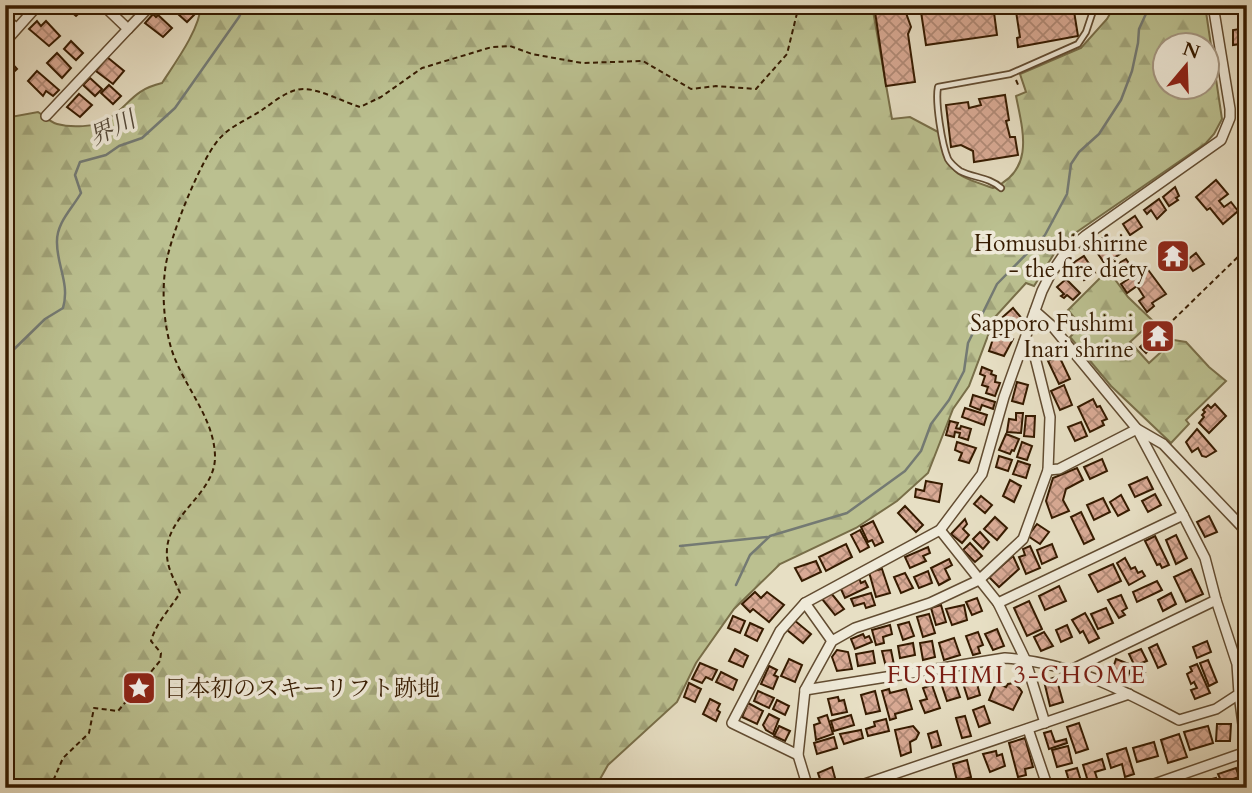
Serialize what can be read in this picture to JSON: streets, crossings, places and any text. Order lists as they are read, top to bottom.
{
  "districts": ["FUSHIMI 3-CHOME"],
  "water": ["界川"],
  "places": {
    "temple": ["Homusubi shirine - the fire diety", "Sapporo Fushimi Inari shrine"],
    "place": ["日本初のスキーリフト跡地"]
  },
  "north": "top"
}
